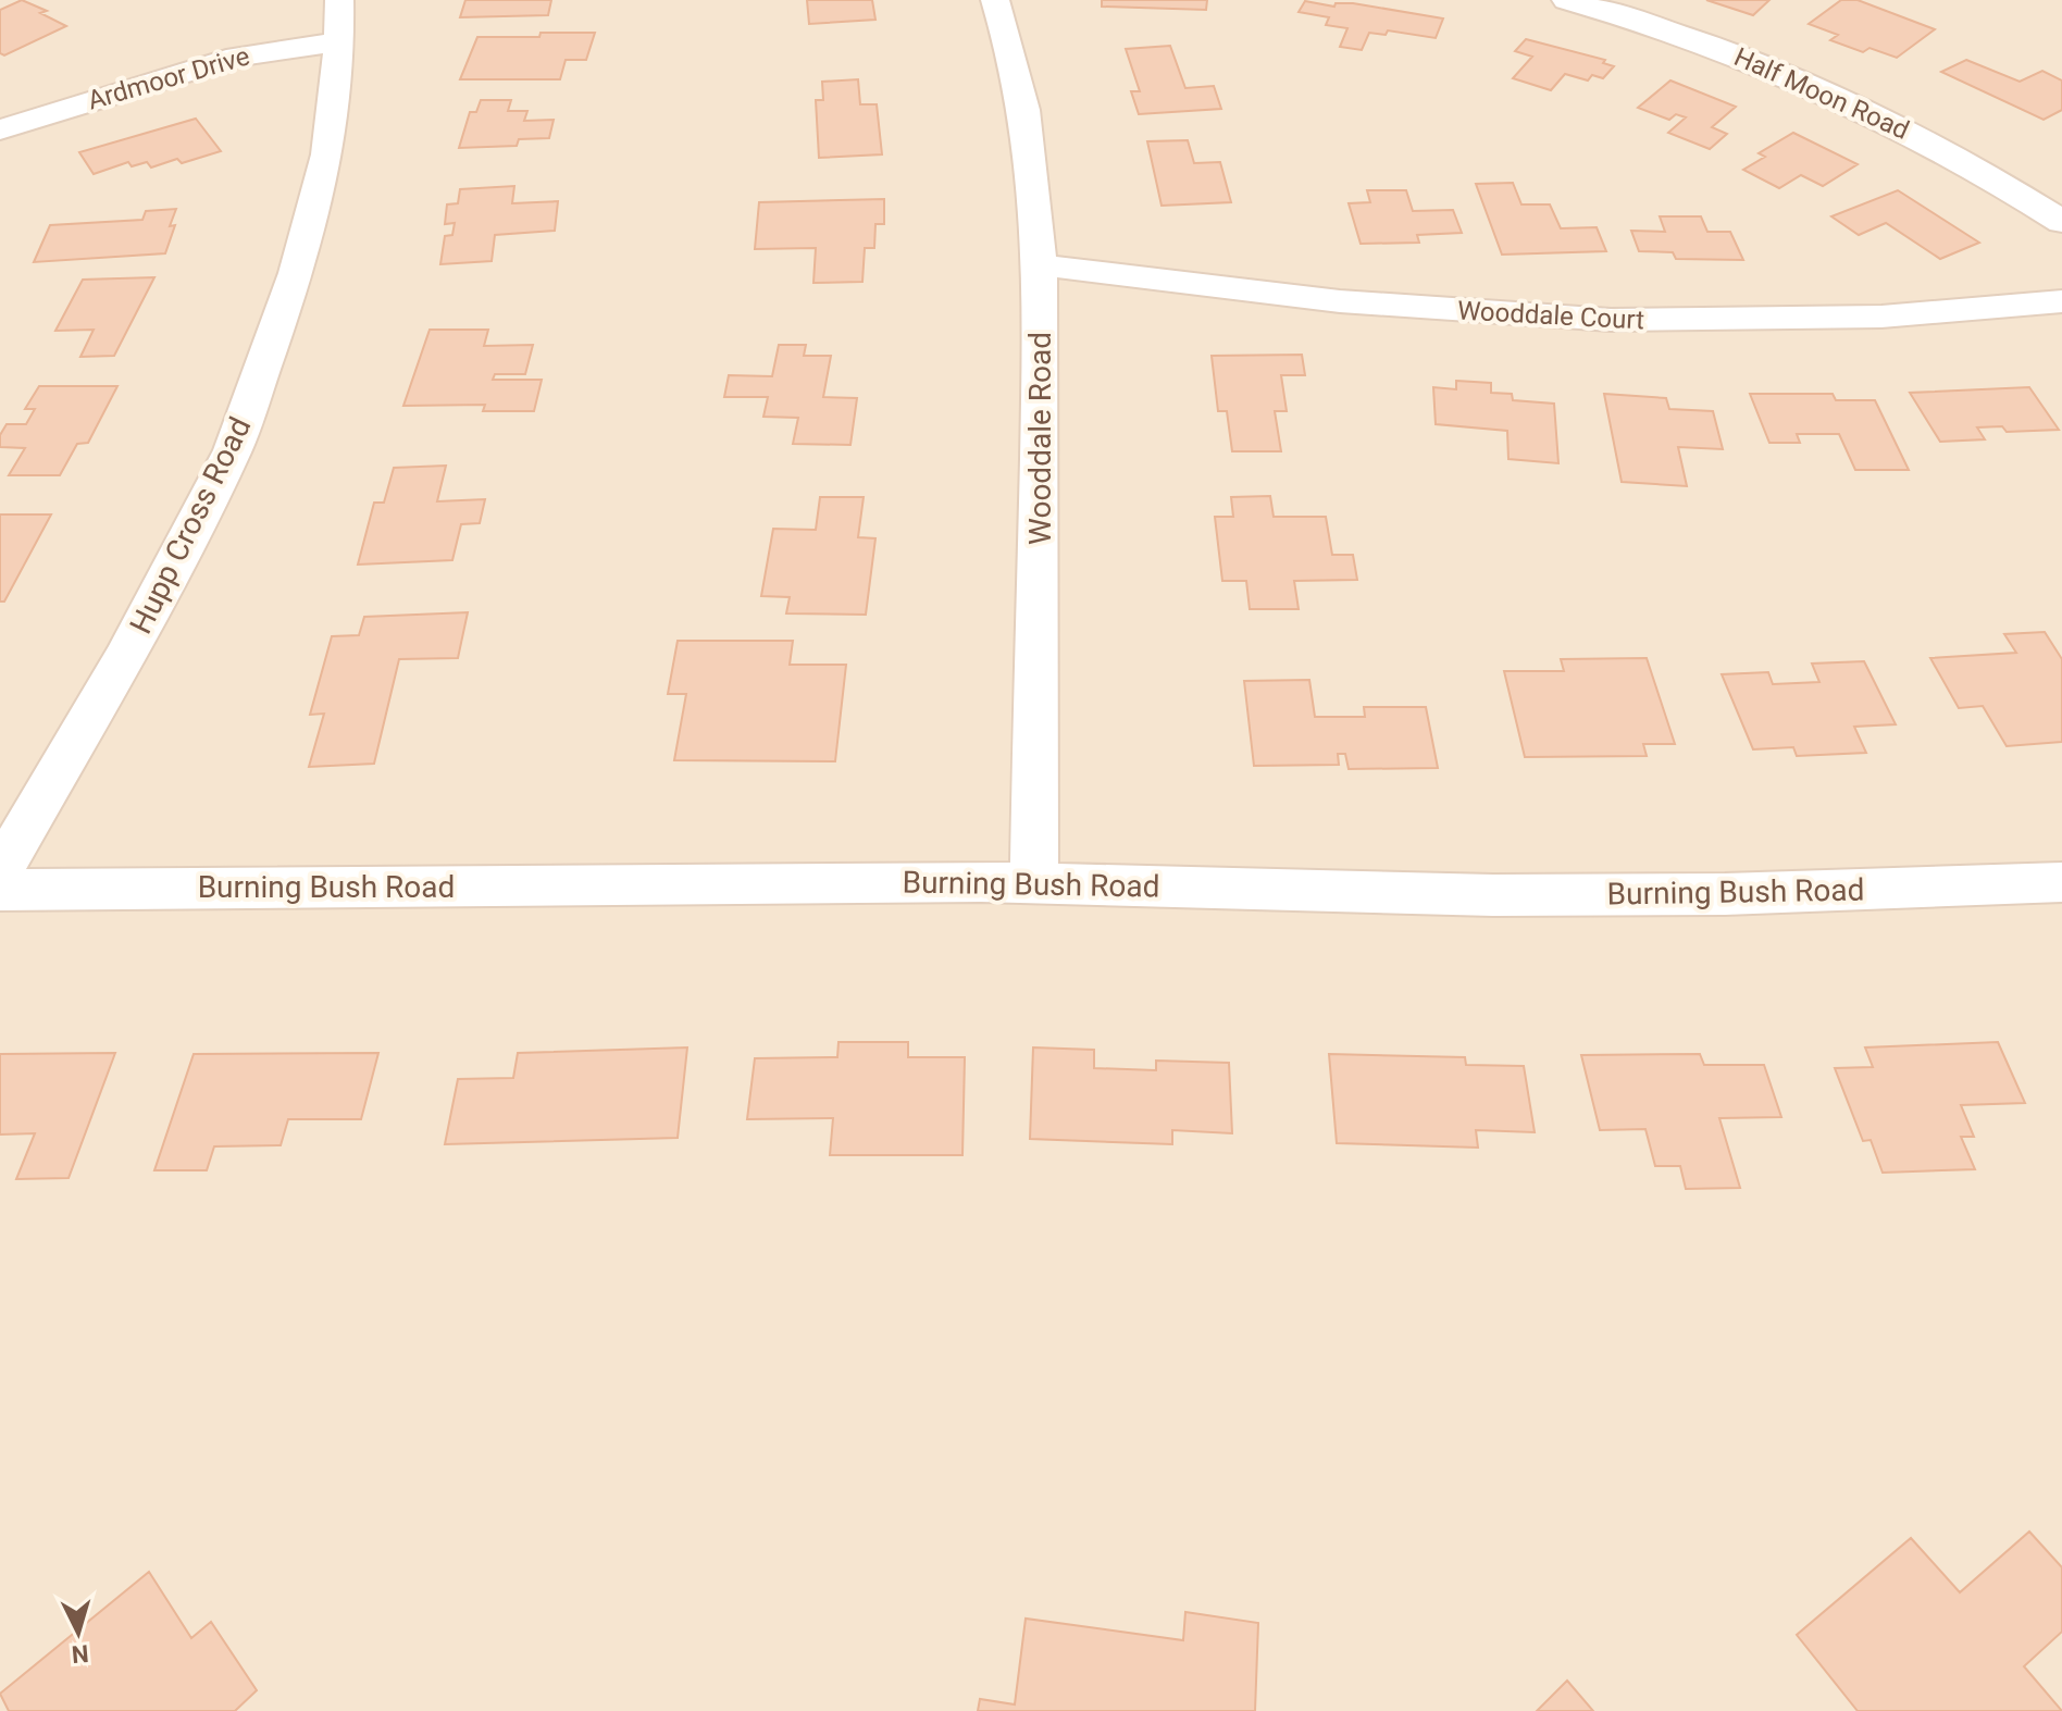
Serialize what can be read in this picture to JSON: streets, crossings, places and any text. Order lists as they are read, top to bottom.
{
  "streets": {
    "street": [
      "Ardmoor Drive",
      "Half Moon Road",
      "Wooddale Court",
      "Wooddale Road",
      "Hupp Cross Road",
      "Burning Bush Road"
    ]
  },
  "crossings": [
    ["Ardmoor Drive", "Hupp Cross Road"],
    ["Wooddale Court", "Wooddale Road"],
    ["Wooddale Road", "Burning Bush Road"]
  ],
  "north": "bottom"
}
